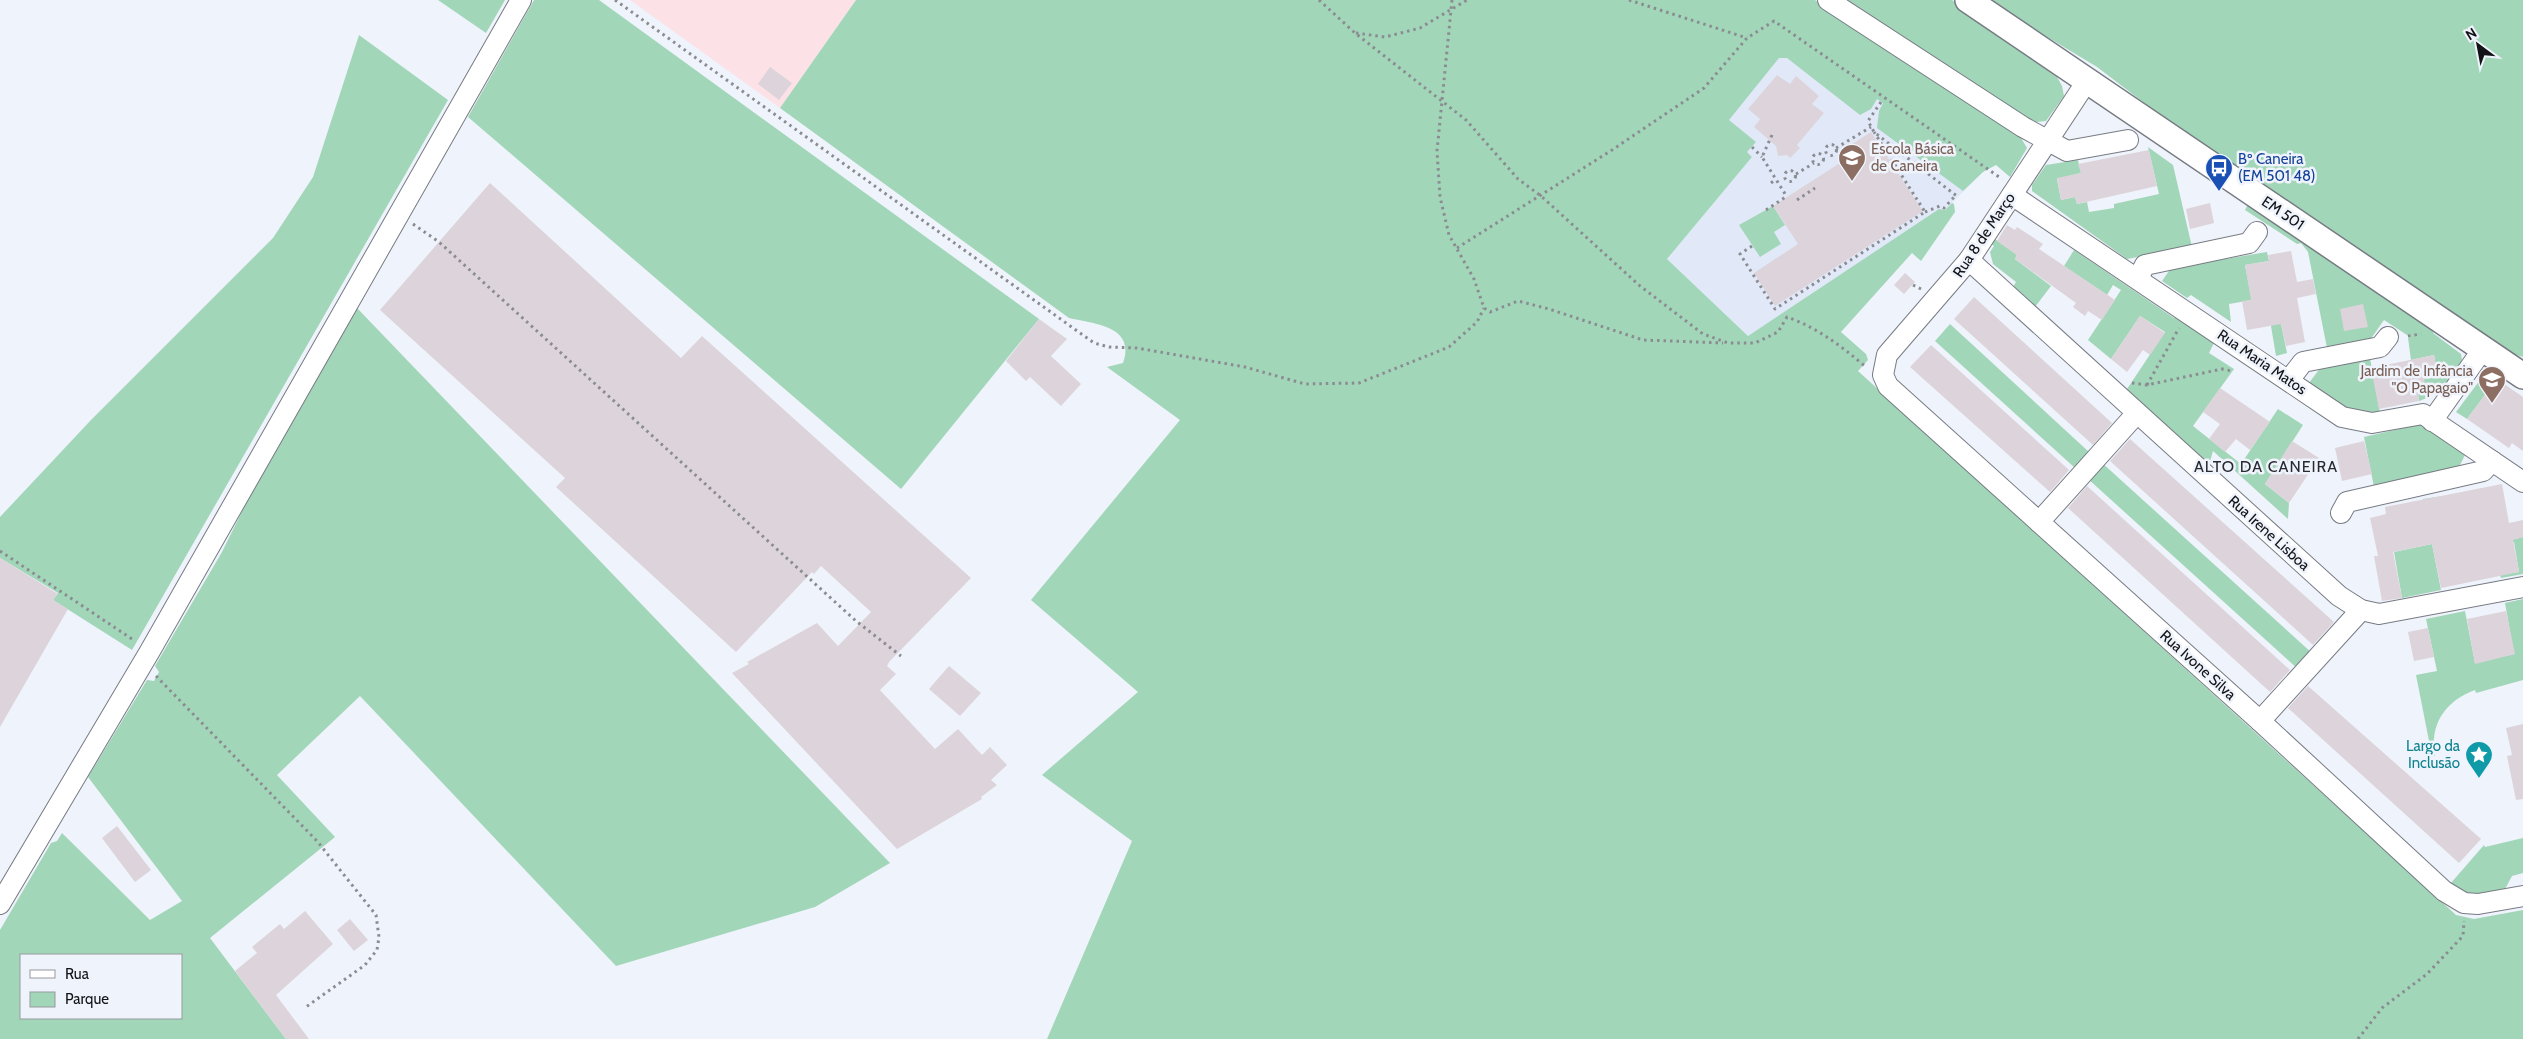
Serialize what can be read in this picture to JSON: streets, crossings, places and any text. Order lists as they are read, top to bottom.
{
  "streets": {
    "main road": ["EM 501"],
    "street": [
      "Rua 8 de Março",
      "Rua Maria Matos",
      "Rua Irene Lisboa",
      "Rua Ivone Silva"
    ]
  },
  "crossings": [
    ["EM 501", "Rua 8 de Março"],
    ["Rua 8 de Março", "Rua Maria Matos"],
    ["Rua 8 de Março", "Rua Irene Lisboa"],
    ["Rua 8 de Março", "Rua Ivone Silva"]
  ],
  "districts": ["ALTO DA CANEIRA"],
  "places": {
    "school or university": ["Escola Básica de Caneira", "Jardim de Infância \"O Papagaio\""],
    "bus stop": ["Bº Caneira (EM 501 48)"],
    "place": ["Largo da Inclusão"]
  },
  "legend": ["Rua", "Parque"],
  "north": "top left"
}
